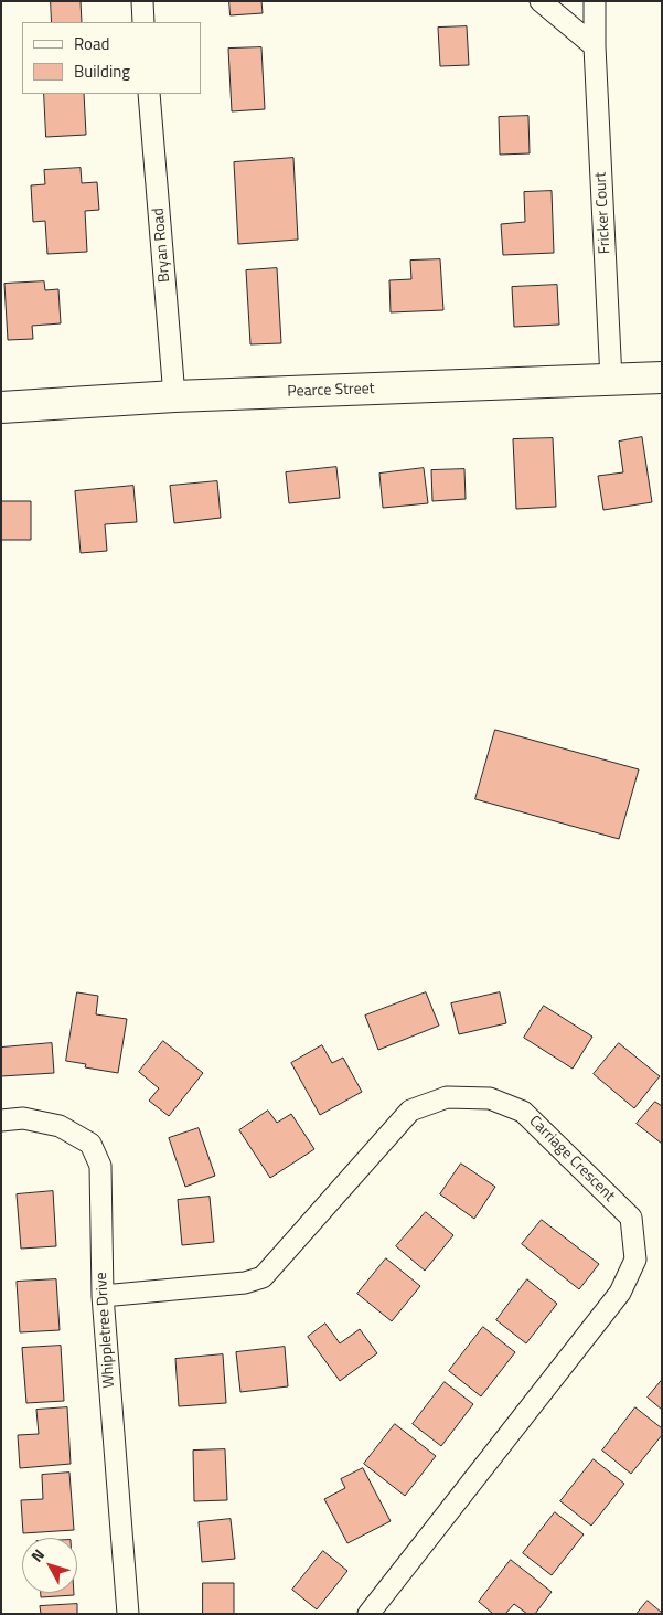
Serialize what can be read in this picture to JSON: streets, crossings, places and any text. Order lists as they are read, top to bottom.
{
  "streets": {
    "street": [
      "Fricker Court",
      "Bryan Road",
      "Pearce Street",
      "Carriage Crescent",
      "Whippletree Drive"
    ]
  },
  "crossings": [
    ["Fricker Court", "Pearce Street"],
    ["Bryan Road", "Pearce Street"],
    ["Carriage Crescent", "Whippletree Drive"]
  ],
  "legend": ["Road", "Building"],
  "north": "top left"
}
